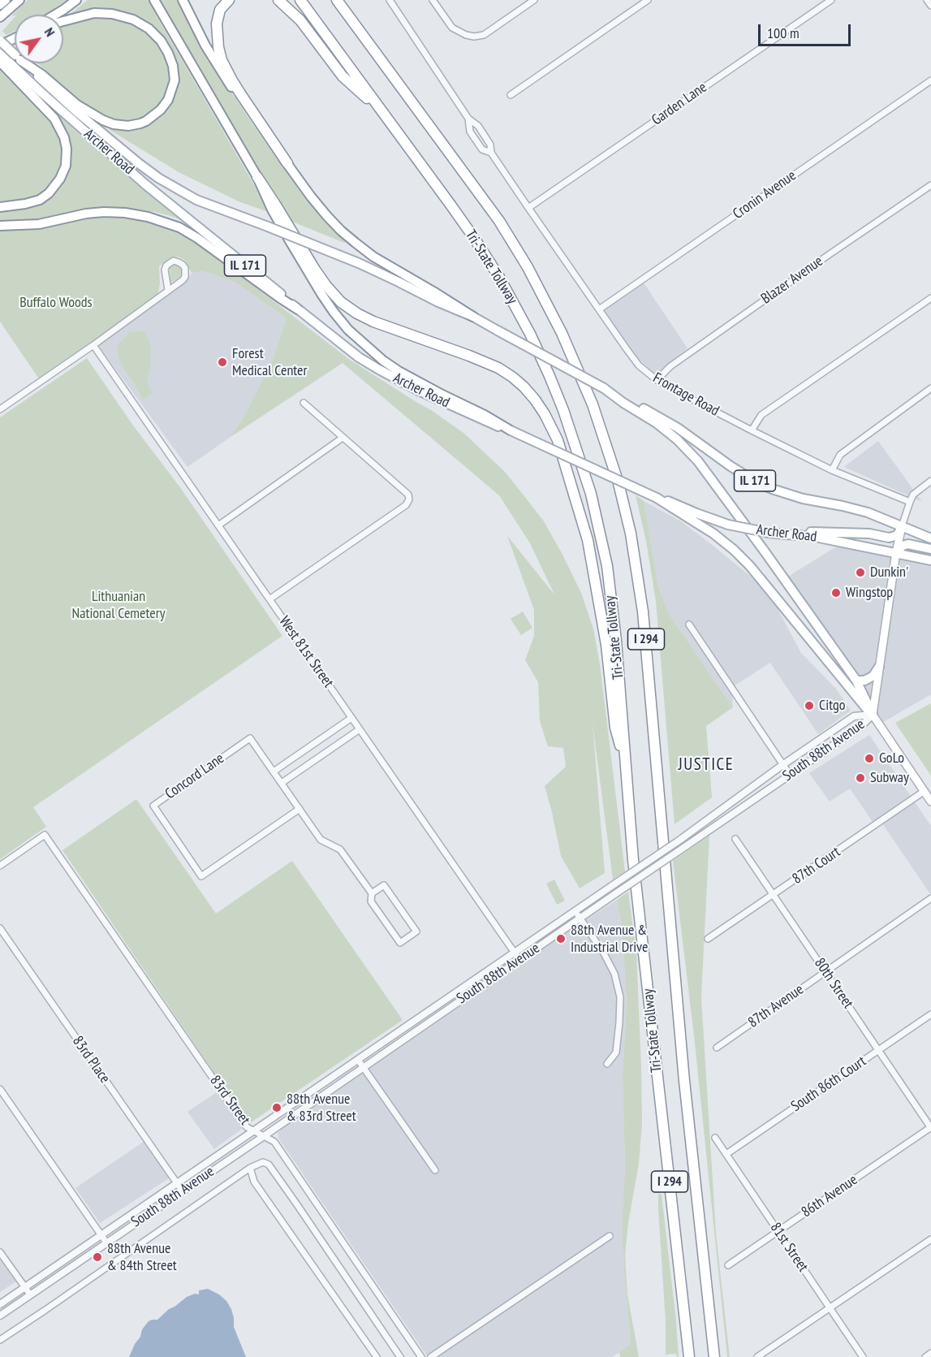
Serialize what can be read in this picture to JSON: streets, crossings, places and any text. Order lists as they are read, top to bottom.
{
  "streets": {
    "highway": ["Tri-State Tollway", "I 294"],
    "main road": ["Archer Road", "IL 171"],
    "street": [
      "Garden Lane",
      "Cronin Avenue",
      "Blazer Avenue",
      "Frontage Road",
      "West 81st Street",
      "South 88th Avenue",
      "Concord Lane",
      "87th Court",
      "80th Street",
      "87th Avenue",
      "83rd Place",
      "South 86th Court",
      "83rd Street",
      "86th Avenue",
      "81st Street"
    ]
  },
  "crossings": [
    ["Garden Lane", "Frontage Road"],
    ["Archer Road", "IL 171"],
    ["Cronin Avenue", "Frontage Road"],
    ["Blazer Avenue", "Frontage Road"],
    ["West 81st Street", "South 88th Avenue"],
    ["South 88th Avenue", "83rd Place"],
    ["South 88th Avenue", "83rd Street"],
    ["87th Court", "80th Street"],
    ["80th Street", "87th Avenue"],
    ["80th Street", "South 86th Court"],
    ["80th Street", "86th Avenue"],
    ["South 86th Court", "81st Street"],
    ["86th Avenue", "81st Street"]
  ],
  "districts": ["JUSTICE"],
  "parks": ["Buffalo Woods", "Lithuanian National Cemetery"],
  "places": [
    "Forest Medical Center",
    "Dunkin'",
    "Wingstop",
    "Citgo",
    "GoLo",
    "Subway",
    "88th Avenue & Industrial Drive",
    "88th Avenue & 83rd Street",
    "88th Avenue & 84th Street"
  ],
  "scale_bar": "100 m",
  "north": "top right"
}
